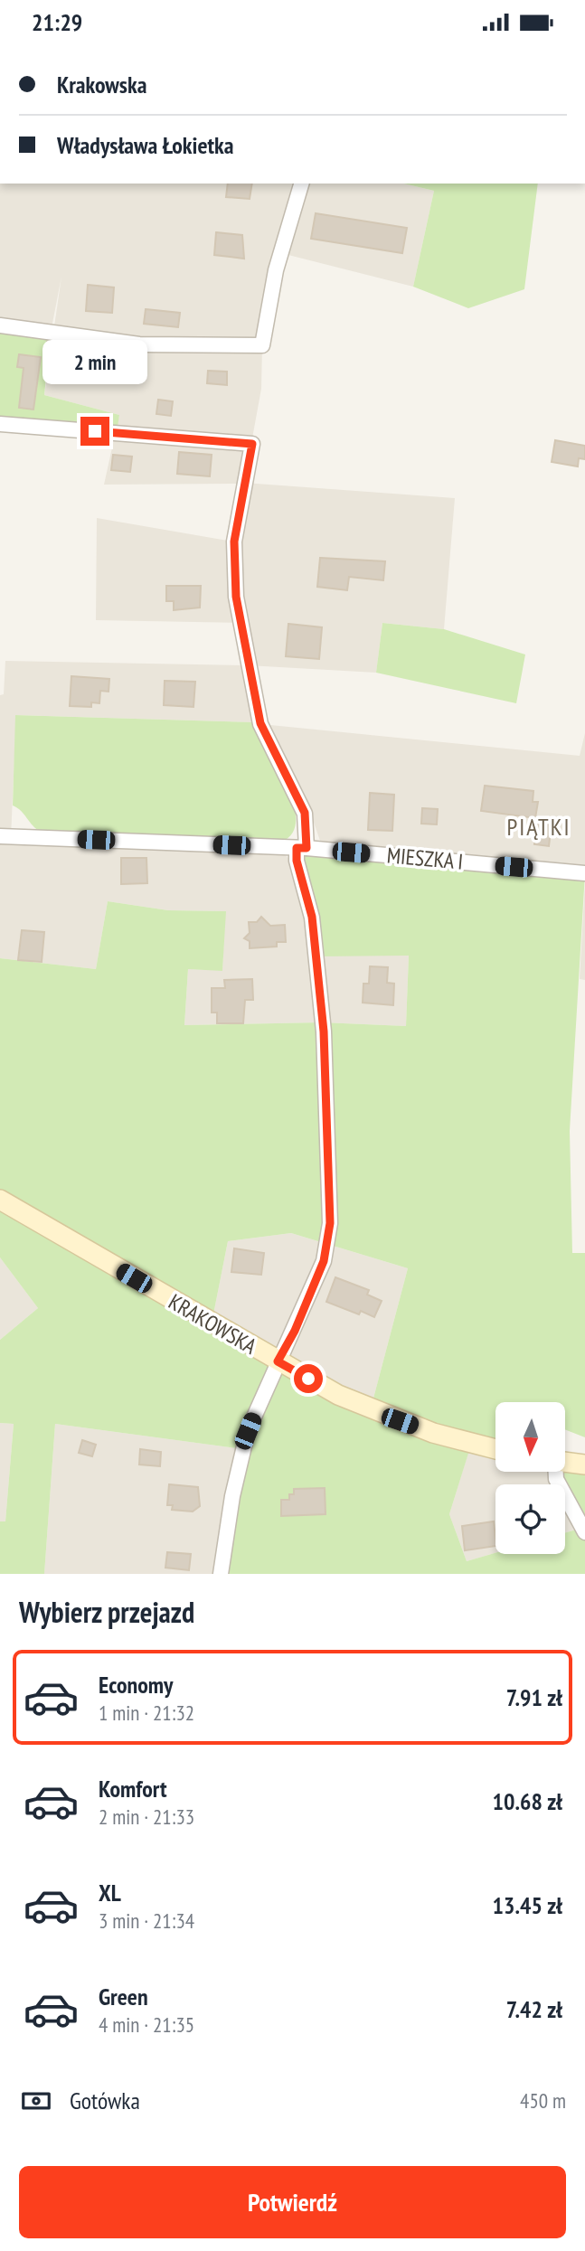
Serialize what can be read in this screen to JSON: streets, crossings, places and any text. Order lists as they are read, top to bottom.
{
  "streets": {
    "main road": ["KRAKOWSKA"],
    "street": ["MIESZKA I"]
  },
  "districts": ["PIĄTKI"],
  "north": "bottom",
  "page": {
    "status": "21:29",
    "banner": ["Krakowska", "Władysława Łokietka"],
    "bubble": "2 min",
    "heading": "Wybierz przejazd",
    "list": [
      {
        "name": "Economy",
        "note": "1 min · 21:32",
        "value": "7.91 zł"
      },
      {
        "name": "Komfort",
        "note": "2 min · 21:33",
        "value": "10.68 zł"
      },
      {
        "name": "XL",
        "note": "3 min · 21:34",
        "value": "13.45 zł"
      },
      {
        "name": "Green",
        "note": "4 min · 21:35",
        "value": "7.42 zł"
      }
    ],
    "pay": ["Gotówka", "450 m"],
    "buttons": "Potwierdź"
  }
}
